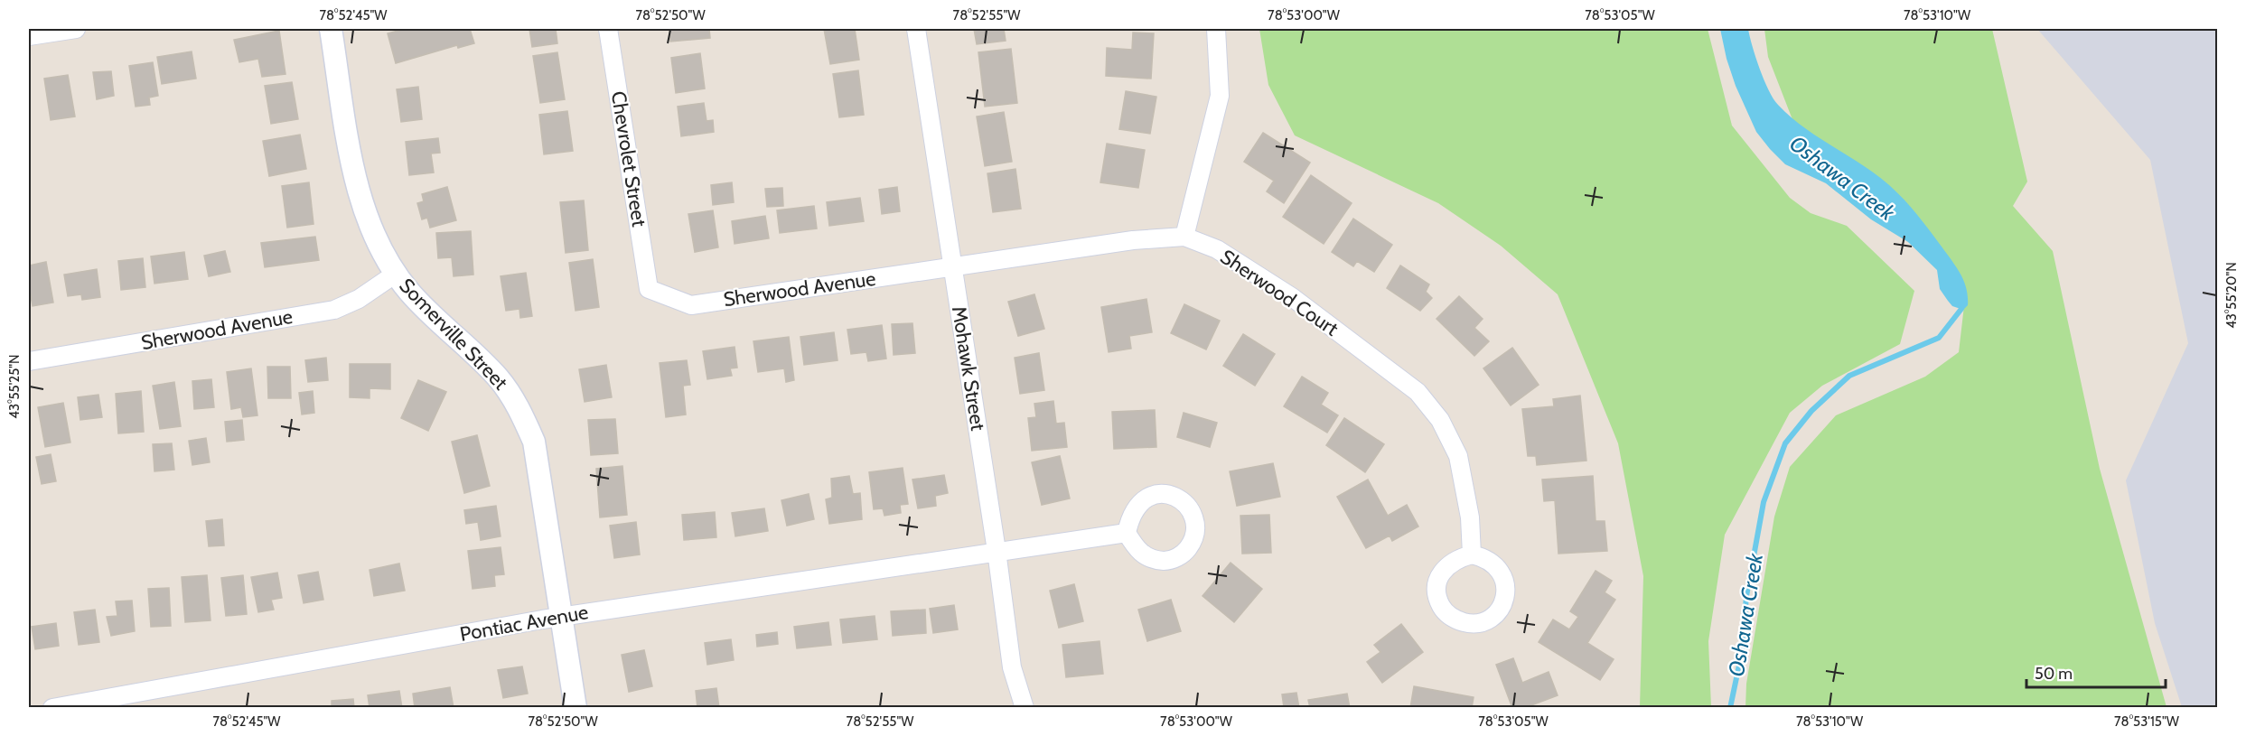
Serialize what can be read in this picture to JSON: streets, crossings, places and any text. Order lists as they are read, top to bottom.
{
  "streets": {
    "street": [
      "Chevrolet Street",
      "Sherwood Avenue",
      "Sherwood Court",
      "Somerville Street",
      "Mohawk Street",
      "Pontiac Avenue"
    ]
  },
  "crossings": [
    ["Chevrolet Street", "Sherwood Avenue"],
    ["Sherwood Avenue", "Sherwood Court"],
    ["Sherwood Avenue", "Somerville Street"],
    ["Sherwood Avenue", "Mohawk Street"],
    ["Sherwood Court", "Mohawk Street"],
    ["Somerville Street", "Pontiac Avenue"],
    ["Mohawk Street", "Pontiac Avenue"]
  ],
  "water": ["Oshawa Creek"],
  "scale_bar": "50 m",
  "coordinates": [
    "78°52'45\"W",
    "78°52'50\"W",
    "78°52'55\"W",
    "78°53'00\"W",
    "78°53'05\"W",
    "78°53'10\"W",
    "43°55'20\"N",
    "43°55'25\"N",
    "78°53'15\"W"
  ]
}
